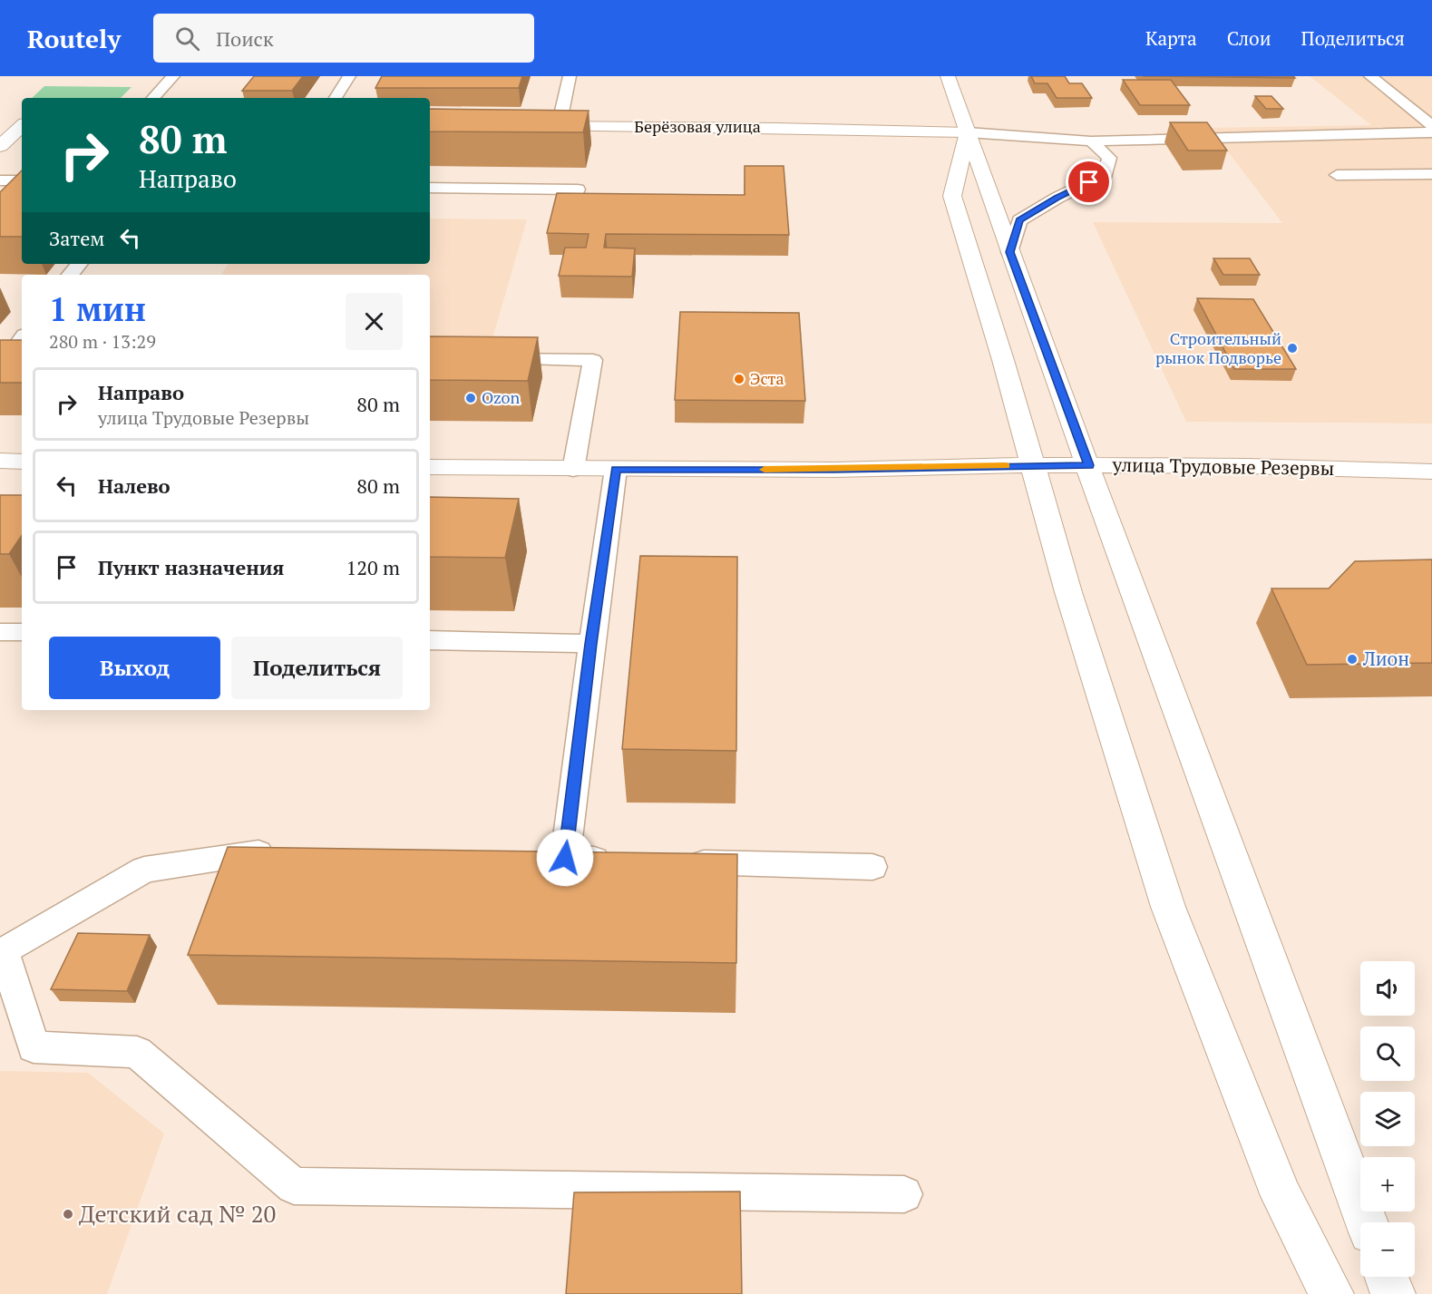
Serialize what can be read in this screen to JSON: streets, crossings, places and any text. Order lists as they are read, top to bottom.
{
  "streets": {
    "main road": ["Берёзовая улица", "улица Трудовые Резервы"]
  },
  "places": [
    "Строительный рынок Подворье",
    "Эста",
    "Ozon",
    "Лион",
    "Детский сад № 20"
  ],
  "page": {
    "header": "Routely",
    "search": "Поиск",
    "nav": ["Карта", "Слои", "Поделиться"],
    "turn": ["80 m", "Направо"],
    "then": "Затем",
    "heading": ["1 мин", "280 m · 13:29"],
    "list": [
      {
        "name": "Направо",
        "note": "улица Трудовые Резервы",
        "value": "80 m"
      },
      {
        "name": "Налево",
        "value": "80 m"
      },
      {
        "name": "Пункт назначения",
        "value": "120 m"
      }
    ],
    "buttons": ["Выход", "Поделиться"],
    "map_buttons": ["+", "−"]
  }
}
